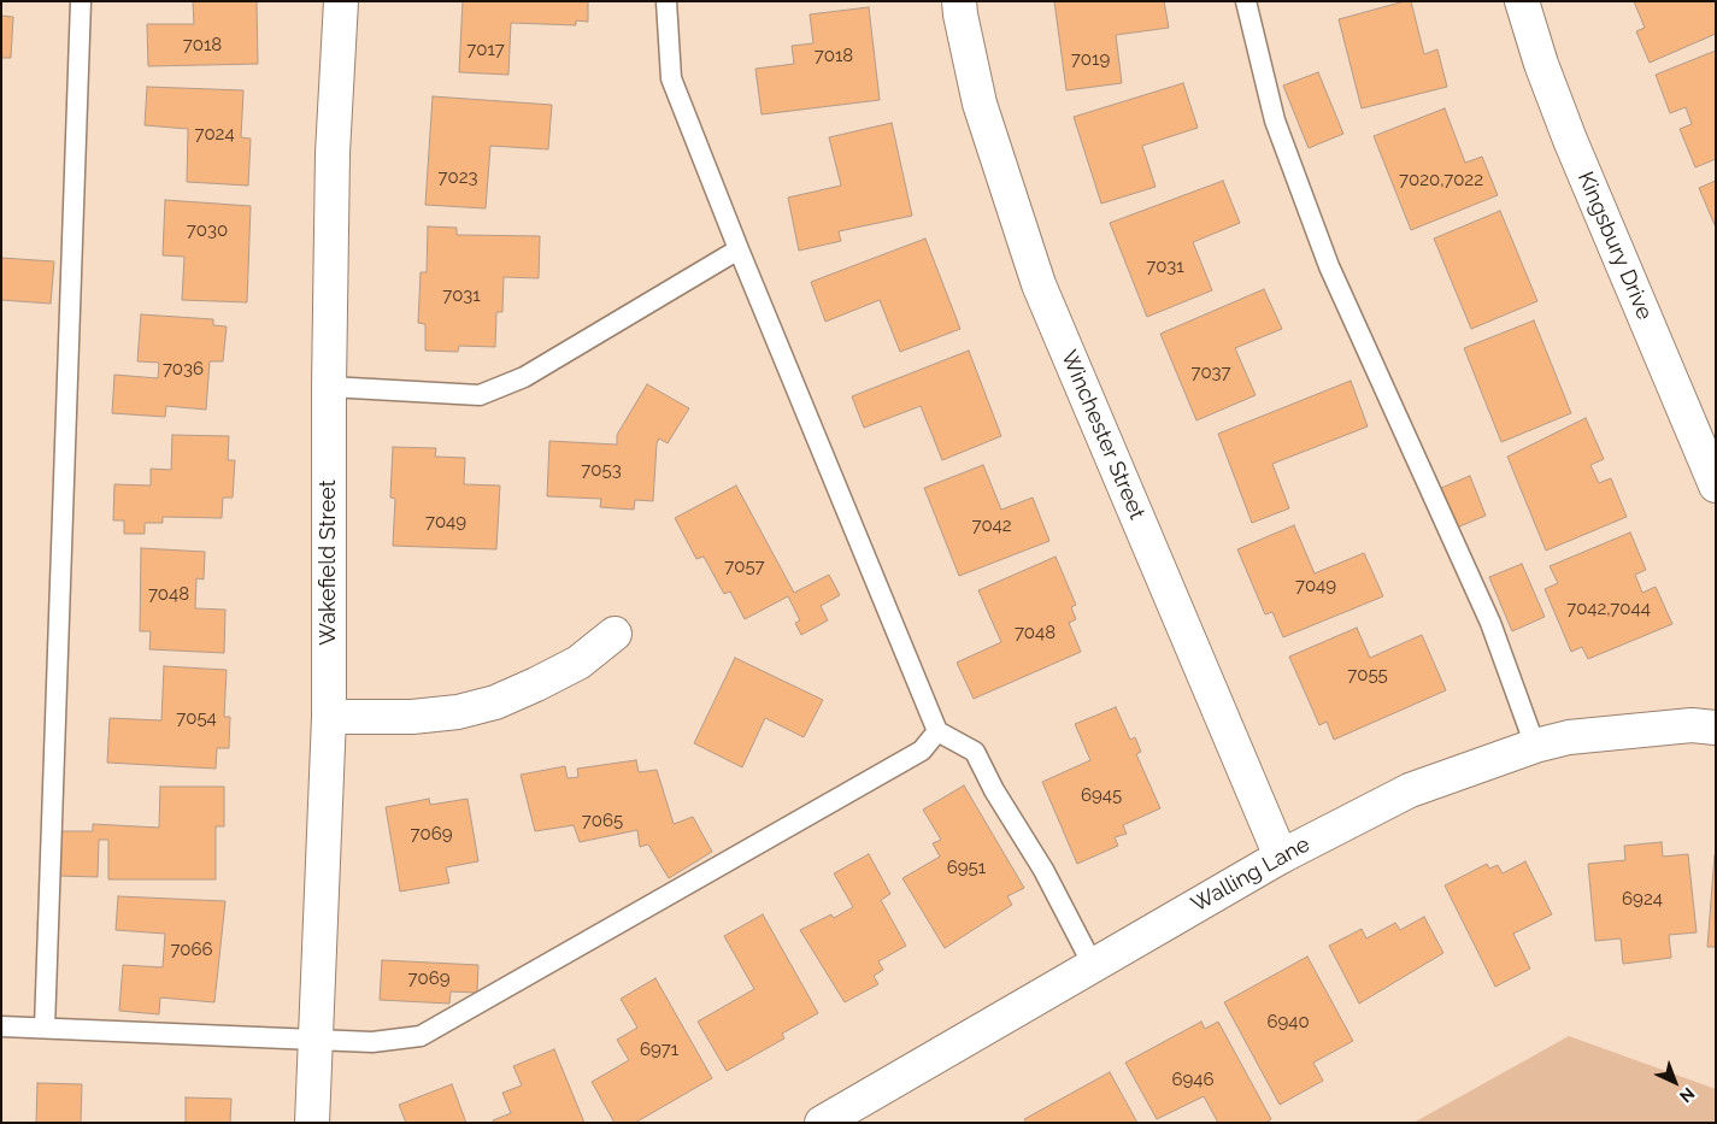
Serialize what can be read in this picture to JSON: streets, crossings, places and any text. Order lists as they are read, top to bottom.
{
  "streets": {
    "street": [
      "Kingsbury Drive",
      "Winchester Street",
      "Wakefield Street",
      "Walling Lane"
    ]
  },
  "crossings": [
    ["Winchester Street", "Walling Lane"]
  ],
  "house_numbers": [
    "7018",
    "7017",
    "7018",
    "7019",
    "7024",
    "7023",
    "7020,7022",
    "7030",
    "7031",
    "7031",
    "7036",
    "7037",
    "7053",
    "7049",
    "7042",
    "7057",
    "7049",
    "7048",
    "7042,7044",
    "7048",
    "7055",
    "7054",
    "6945",
    "7065",
    "7069",
    "6951",
    "6924",
    "7066",
    "7069",
    "6940",
    "6971",
    "6946"
  ],
  "north": "bottom right"
}
